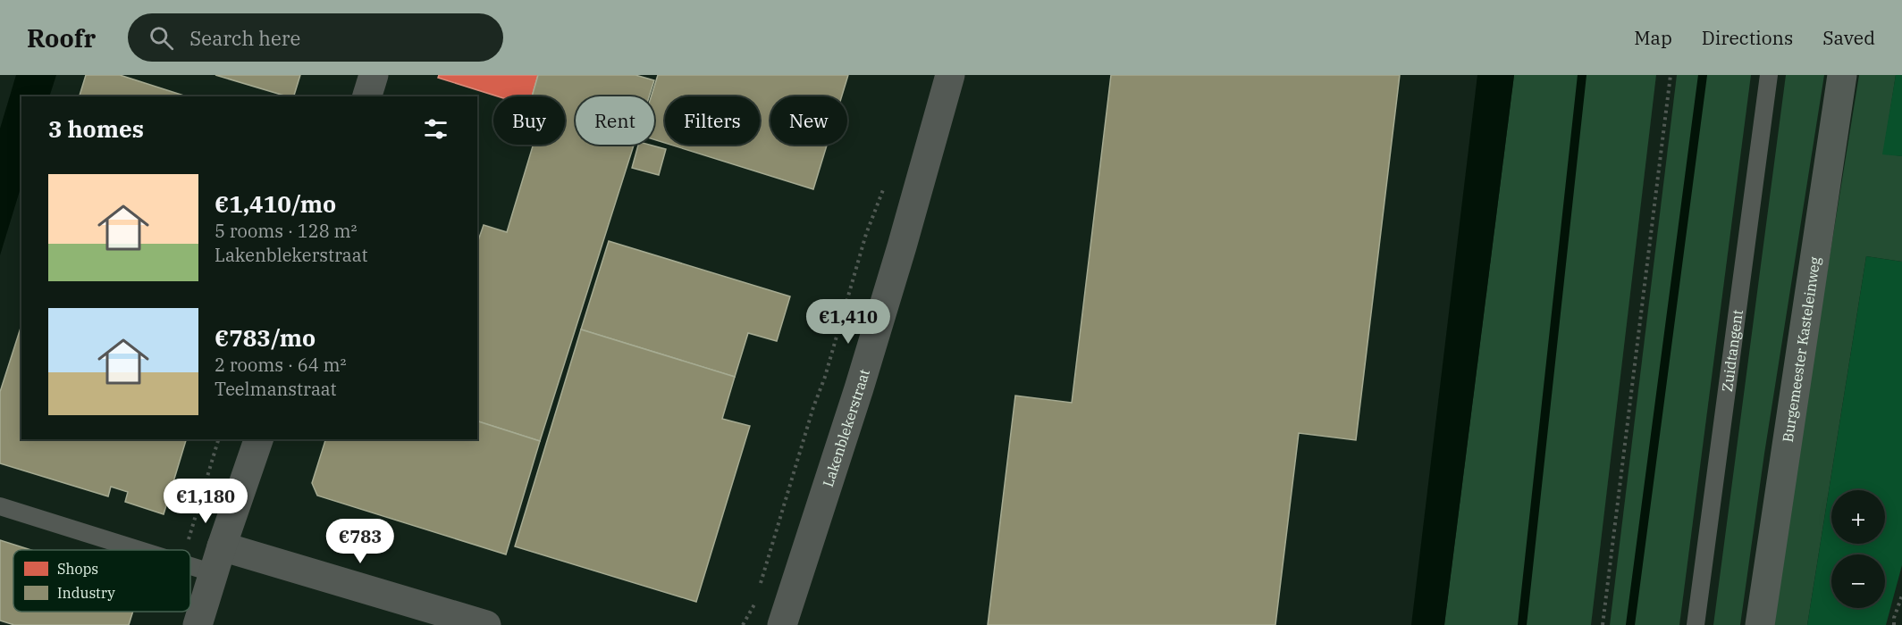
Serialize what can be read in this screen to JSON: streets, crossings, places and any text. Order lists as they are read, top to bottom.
{
  "streets": {
    "main road": ["Burgemeester Kasteleinweg"],
    "street": ["Lakenblekerstraat"],
    "lane": ["Zuidtangent"]
  },
  "legend": ["Shops", "Industry"],
  "page": {
    "header": "Roofr",
    "search": "Search here",
    "nav": ["Map", "Directions", "Saved"],
    "chip": [
      "Buy",
      "Rent",
      "Filters",
      "New"
    ],
    "heading": "3 homes",
    "list": [
      {
        "name": "€1,410/mo",
        "note": "5 rooms · 128 m² · Lakenblekerstraat"
      },
      {
        "name": "€783/mo",
        "note": "2 rooms · 64 m² · Teelmanstraat"
      }
    ],
    "price": ["€1,410", "€1,180", "€783"],
    "map_buttons": ["+", "−"]
  }
}
